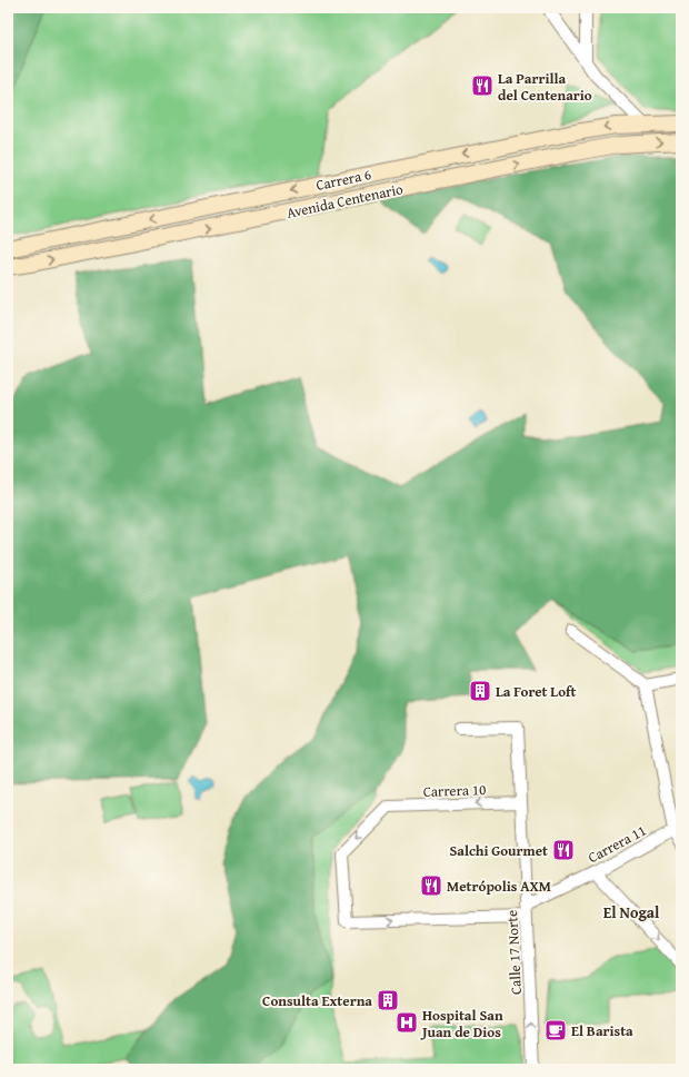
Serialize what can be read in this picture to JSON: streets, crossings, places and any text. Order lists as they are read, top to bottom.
{
  "streets": {
    "main road": ["Carrera 6", "Avenida Centenario"],
    "street": ["Carrera 10", "Carrera 11", "Calle 17 Norte"]
  },
  "crossings": [
    ["Carrera 10", "Carrera 11"],
    ["Carrera 10", "Calle 17 Norte"],
    ["Carrera 11", "Calle 17 Norte"]
  ],
  "one_way": [
    "Carrera 6",
    "Avenida Centenario",
    "Carrera 11",
    "Calle 17 Norte"
  ],
  "districts": ["El Nogal"],
  "places": {
    "restaurant": ["La Parrilla del Centenario", "Salchi Gourmet", "Metrópolis AXM"],
    "building": ["La Foret Loft", "Consulta Externa"],
    "hospital": ["Hospital San Juan de Dios"],
    "cafe": ["El Barista"]
  }
}
